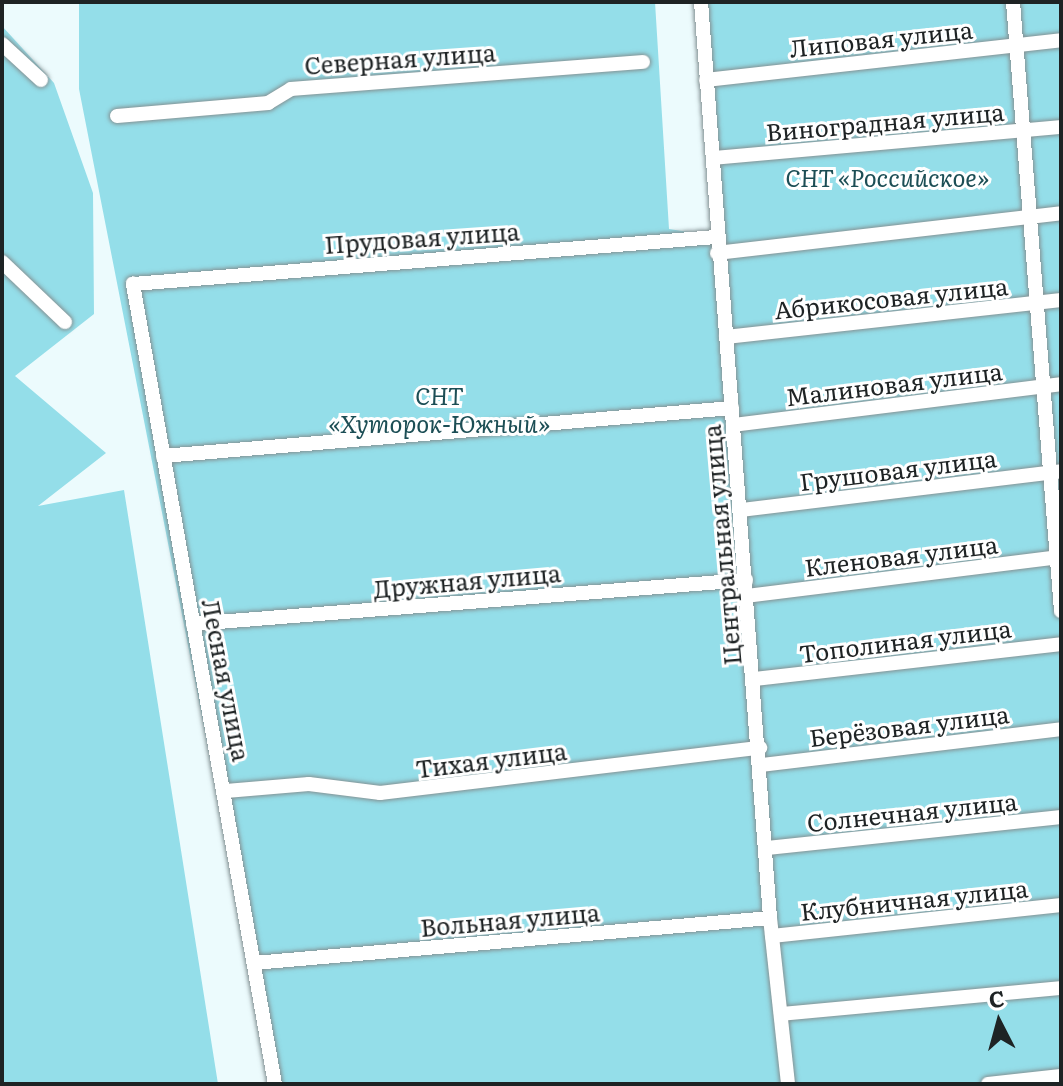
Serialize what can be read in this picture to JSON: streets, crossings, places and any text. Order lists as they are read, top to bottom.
{
  "streets": {
    "street": [
      "Липовая улица",
      "Северная улица",
      "Виноградная улица",
      "Прудовая улица",
      "Абрикосовая улица",
      "Малиновая улица",
      "Грушовая улица",
      "Центральная улица",
      "Кленовая улица",
      "Дружная улица",
      "Тополиная улица",
      "Лесная улица",
      "Берёзовая улица",
      "Тихая улица",
      "Солнечная улица",
      "Клубничная улица",
      "Вольная улица"
    ]
  },
  "crossings": [
    ["Липовая улица", "Центральная улица"],
    ["Виноградная улица", "Центральная улица"],
    ["Прудовая улица", "Центральная улица"],
    ["Прудовая улица", "Лесная улица"],
    ["Абрикосовая улица", "Центральная улица"],
    ["Малиновая улица", "Центральная улица"],
    ["Грушовая улица", "Центральная улица"],
    ["Центральная улица", "Кленовая улица"],
    ["Центральная улица", "Дружная улица"],
    ["Центральная улица", "Тополиная улица"],
    ["Центральная улица", "Берёзовая улица"],
    ["Центральная улица", "Тихая улица"],
    ["Центральная улица", "Солнечная улица"],
    ["Центральная улица", "Клубничная улица"],
    ["Центральная улица", "Вольная улица"],
    ["Дружная улица", "Лесная улица"],
    ["Лесная улица", "Тихая улица"],
    ["Лесная улица", "Вольная улица"]
  ],
  "parks": ["СНТ «Российское»", "СНТ «Хуторок-Южный»"],
  "north": "top"
}
